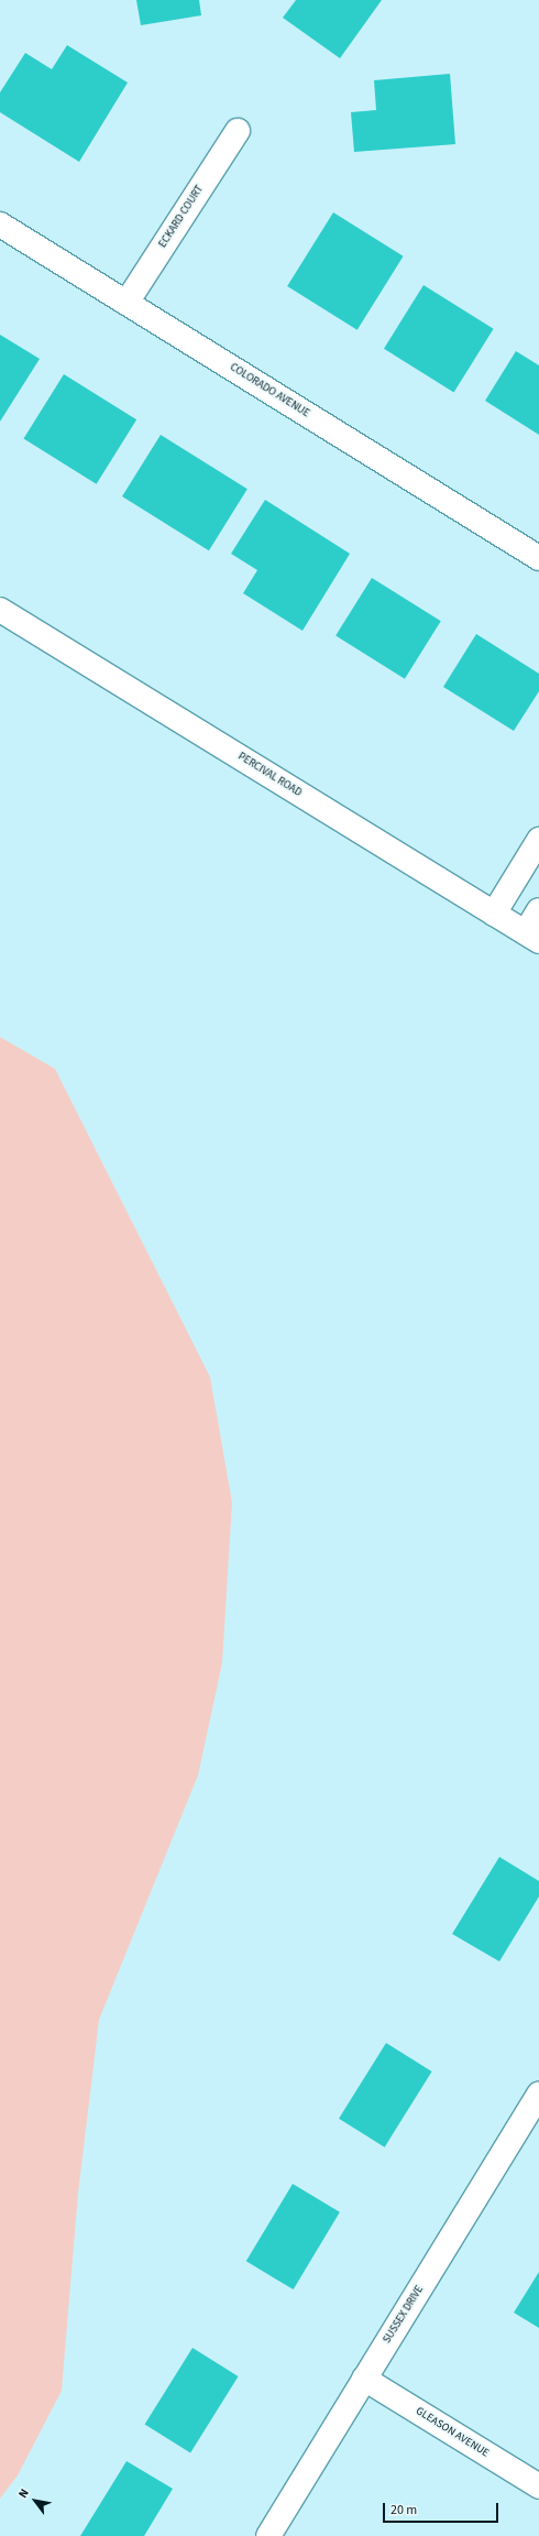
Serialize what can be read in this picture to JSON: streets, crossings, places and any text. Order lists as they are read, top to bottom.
{
  "streets": {
    "street": [
      "ECKARD COURT",
      "COLORADO AVENUE",
      "PERCIVAL ROAD",
      "SUSSEX DRIVE",
      "GLEASON AVENUE"
    ]
  },
  "crossings": [
    ["ECKARD COURT", "COLORADO AVENUE"],
    ["SUSSEX DRIVE", "GLEASON AVENUE"]
  ],
  "scale_bar": "20 m",
  "north": "top left"
}
